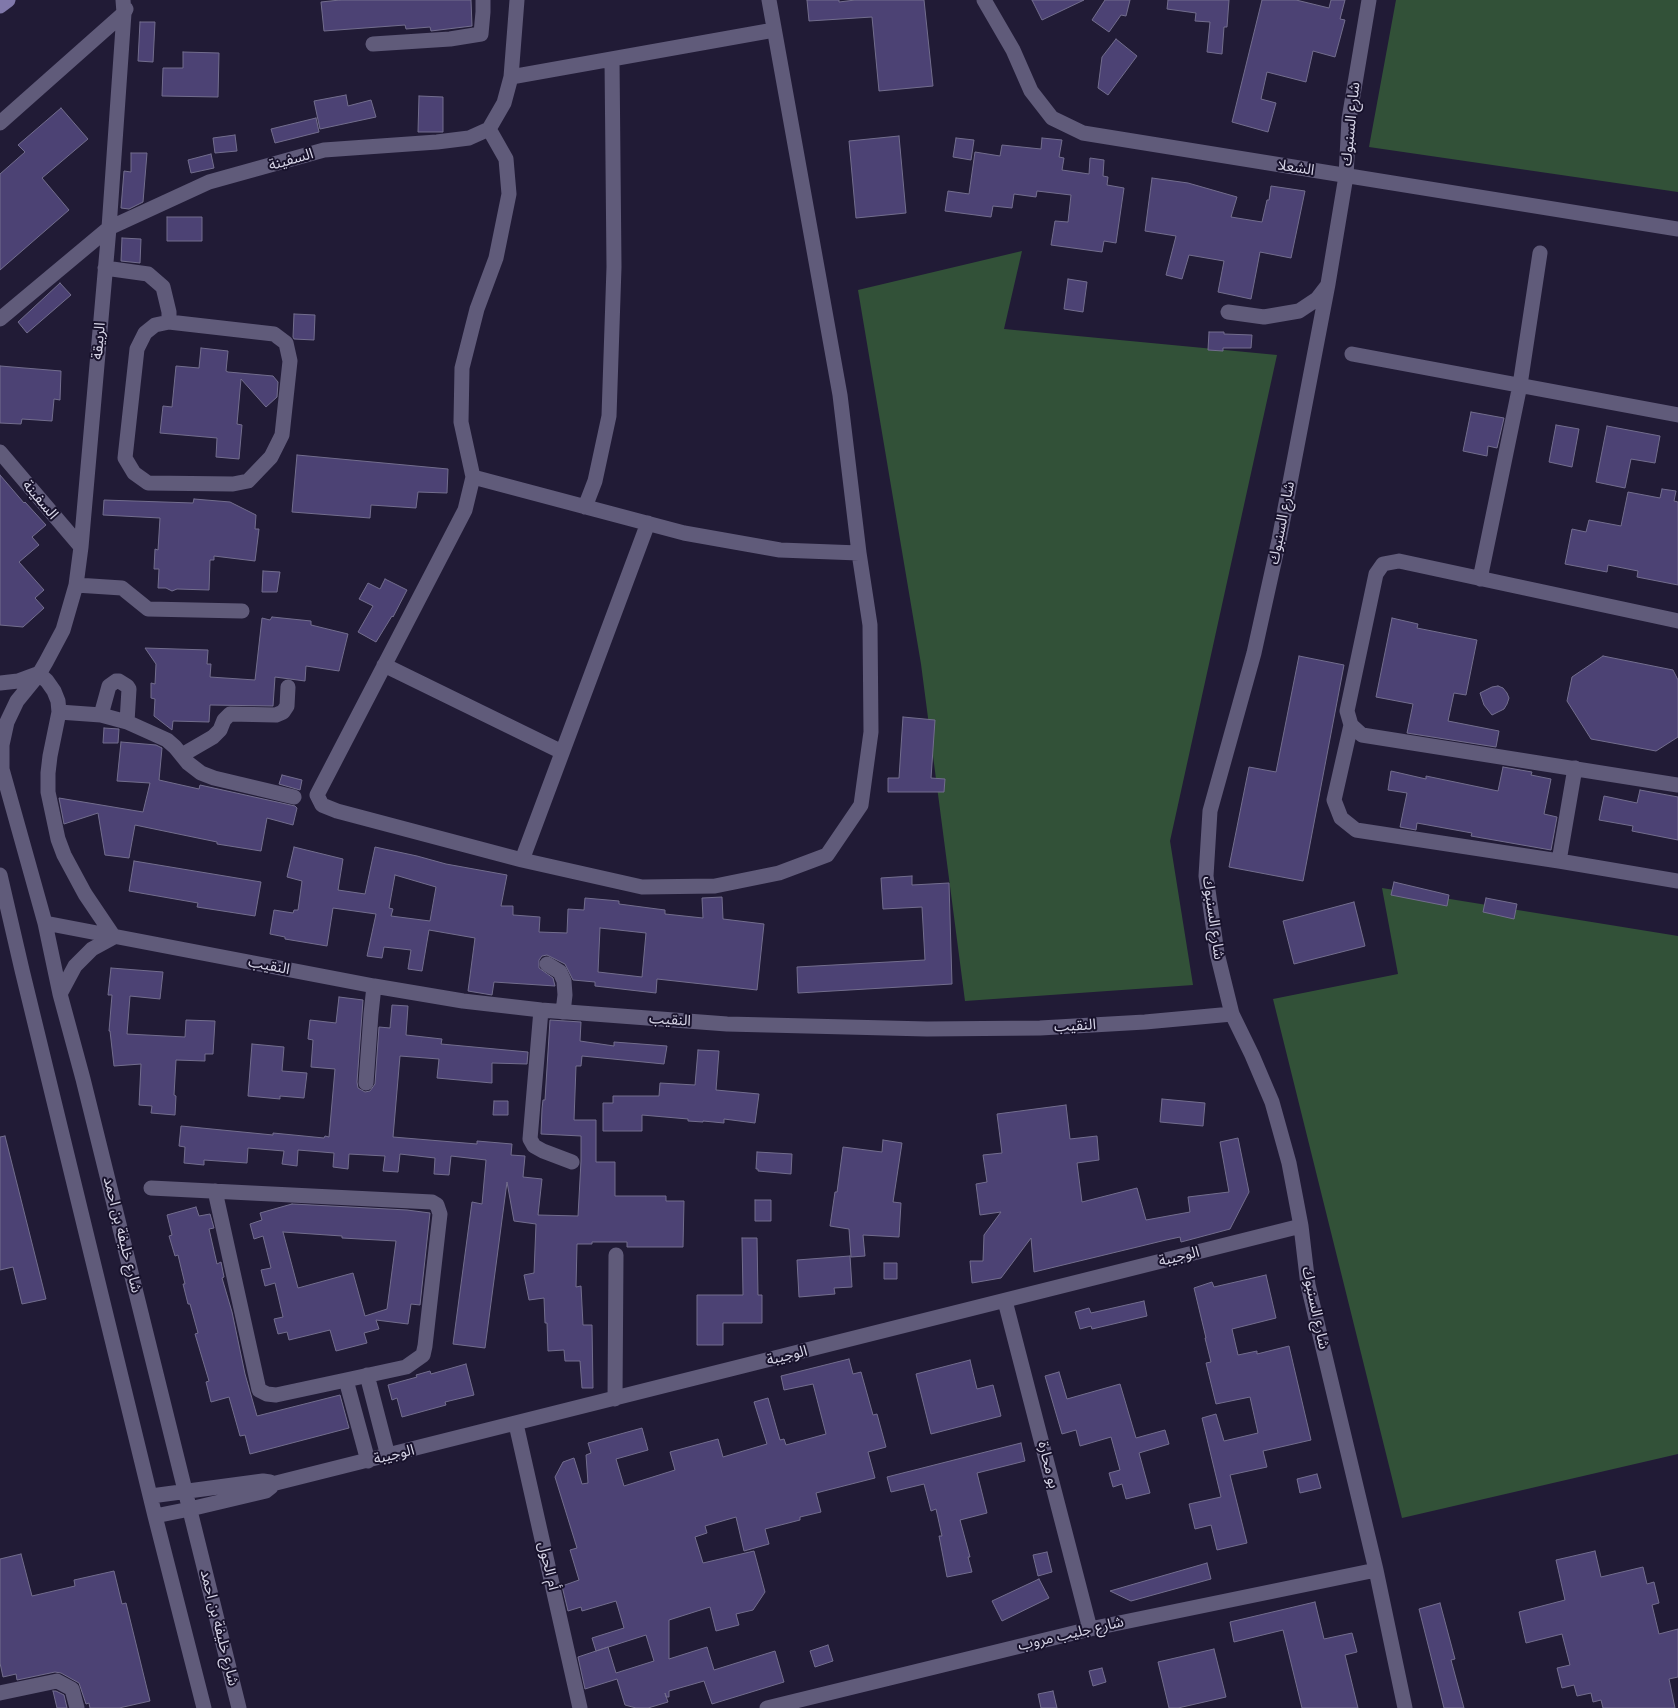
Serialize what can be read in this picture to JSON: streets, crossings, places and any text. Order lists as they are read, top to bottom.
{
  "streets": {
    "street": [
      "شارع السنبوك",
      "السفينة",
      "الشعلا",
      "الربيقة",
      "النقيب",
      "شارع خليفة بن احمد",
      "الوجيبة",
      "بو محارة",
      "أم الحول",
      "شارع جليب مروب"
    ]
  },
  "crossings": [
    ["شارع السنبوك", "الشعلا"],
    ["شارع السنبوك", "النقيب"],
    ["شارع السنبوك", "الوجيبة"],
    ["شارع السنبوك", "شارع جليب مروب"],
    ["السفينة", "الربيقة"],
    ["الربيقة", "شارع خليفة بن احمد"],
    ["النقيب", "شارع خليفة بن احمد"],
    ["الوجيبة", "بو محارة"],
    ["الوجيبة", "أم الحول"],
    ["بو محارة", "شارع جليب مروب"]
  ]
}
